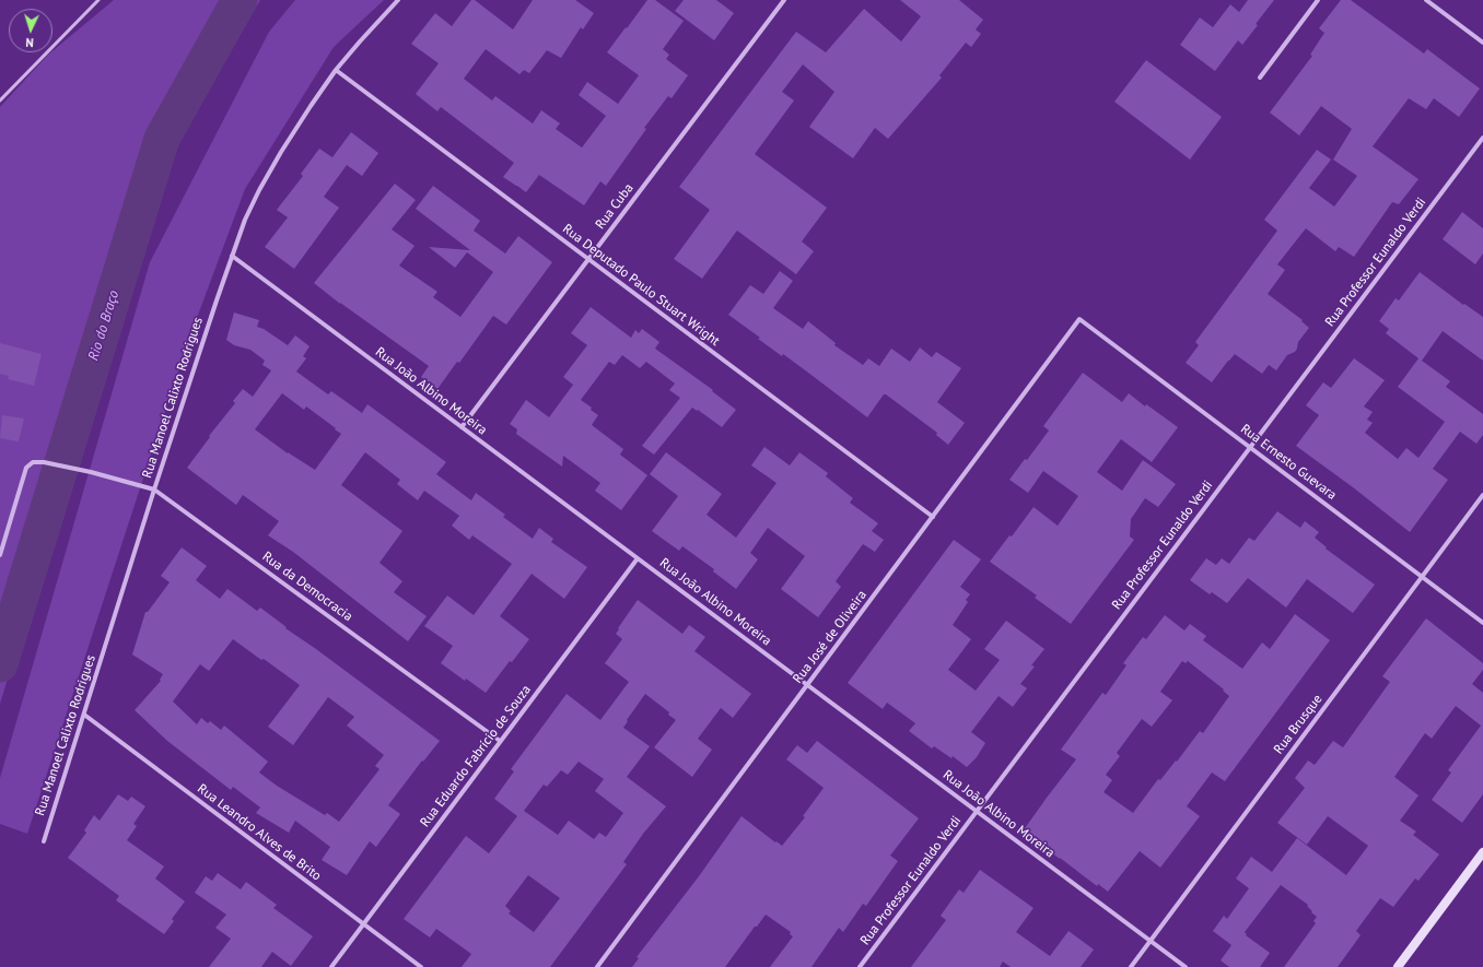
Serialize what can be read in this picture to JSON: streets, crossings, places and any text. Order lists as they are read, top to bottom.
{
  "streets": {
    "street": [
      "Rua Cuba",
      "Rua Professor Eunaldo Verdi",
      "Rua Deputado Paulo Stuart Wright",
      "Rua João Albino Moreira",
      "Rua Manoel Calixto Rodrigues",
      "Rua Ernesto Guevara",
      "Rua da Democracia",
      "Rua José de Oliveira",
      "Rua Brusque",
      "Rua Eduardo Fabrício de Souza",
      "Rua Leandro Alves de Brito"
    ]
  },
  "crossings": [
    ["Rua Cuba", "Rua Deputado Paulo Stuart Wright"],
    ["Rua Cuba", "Rua João Albino Moreira"],
    ["Rua Professor Eunaldo Verdi", "Rua João Albino Moreira"],
    ["Rua Professor Eunaldo Verdi", "Rua Ernesto Guevara"],
    ["Rua Deputado Paulo Stuart Wright", "Rua Manoel Calixto Rodrigues"],
    ["Rua Deputado Paulo Stuart Wright", "Rua José de Oliveira"],
    ["Rua João Albino Moreira", "Rua Manoel Calixto Rodrigues"],
    ["Rua João Albino Moreira", "Rua José de Oliveira"],
    ["Rua João Albino Moreira", "Rua Brusque"],
    ["Rua João Albino Moreira", "Rua Eduardo Fabrício de Souza"],
    ["Rua Manoel Calixto Rodrigues", "Rua da Democracia"],
    ["Rua Manoel Calixto Rodrigues", "Rua Leandro Alves de Brito"],
    ["Rua Ernesto Guevara", "Rua José de Oliveira"],
    ["Rua Ernesto Guevara", "Rua Brusque"],
    ["Rua da Democracia", "Rua Eduardo Fabrício de Souza"],
    ["Rua Eduardo Fabrício de Souza", "Rua Leandro Alves de Brito"]
  ],
  "water": ["Rio do Braço"],
  "north": "bottom"
}
